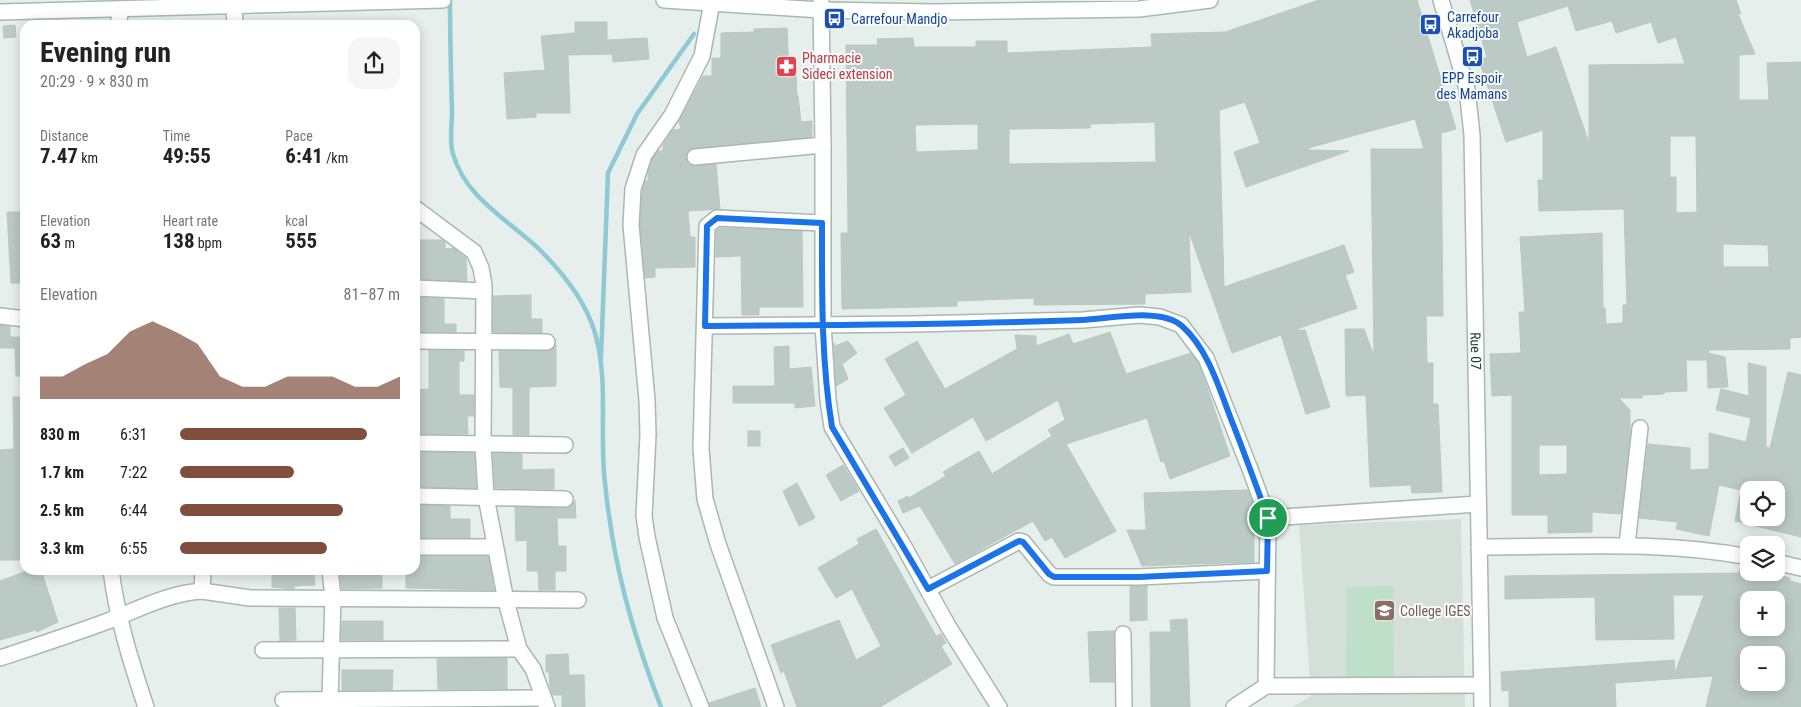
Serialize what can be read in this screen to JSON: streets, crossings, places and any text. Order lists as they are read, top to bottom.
{
  "streets": {
    "street": ["Rue 07"]
  },
  "places": {
    "bus stop": ["Carrefour Mandjo", "Carrefour Akadjoba", "EPP Espoir des Mamans"],
    "pharmacy": ["Pharmacie Sideci extension"],
    "school or university": ["College IGES"]
  },
  "page": {
    "heading": ["Evening run", "20:29 · 9 × 830 m"],
    "stats": [
      ["Distance", "7.47 km"],
      ["Time", "49:55"],
      ["Pace", "6:41 /km"],
      ["Elevation", "63 m"],
      ["Heart rate", "138 bpm"],
      ["kcal", "555"]
    ],
    "chart": ["Elevation", "81–87 m"],
    "list": [
      {
        "name": "830 m",
        "note": "6:31"
      },
      {
        "name": "1.7 km",
        "note": "7:22"
      },
      {
        "name": "2.5 km",
        "note": "6:44"
      },
      {
        "name": "3.3 km",
        "note": "6:55"
      }
    ],
    "map_buttons": ["+", "−"]
  }
}
